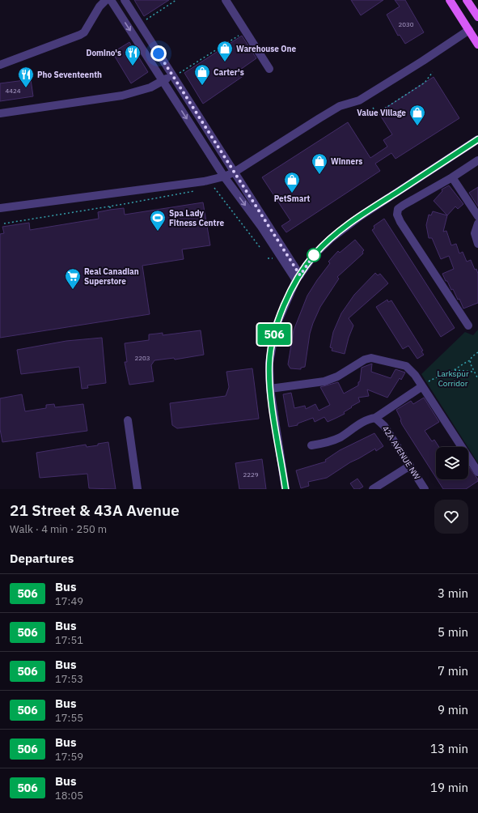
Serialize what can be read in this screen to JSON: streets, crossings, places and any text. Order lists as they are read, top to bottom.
{
  "streets": {
    "street": ["42A AVENUE NW"]
  },
  "parks": ["Larkspur Corridor"],
  "places": {
    "shop": [
      "Warehouse One",
      "Carter's",
      "Value Village",
      "Winners",
      "PetSmart"
    ],
    "restaurant": ["Domino's", "Pho Seventeenth"],
    "sports": ["Spa Lady Fitness Centre"],
    "supermarket": ["Real Canadian Superstore"]
  },
  "lines": ["bus line 506"],
  "house_numbers": [
    "2030",
    "4424",
    "2203",
    "2229"
  ],
  "page": {
    "on_map": "506",
    "heading": [
      ["21 Street & 43A Avenue", "Walk · 4 min · 250 m"],
      "Departures"
    ],
    "list": [
      {
        "mark": "506",
        "name": "Bus",
        "note": "17:49",
        "value": "3 min"
      },
      {
        "mark": "506",
        "name": "Bus",
        "note": "17:51",
        "value": "5 min"
      },
      {
        "mark": "506",
        "name": "Bus",
        "note": "17:53",
        "value": "7 min"
      },
      {
        "mark": "506",
        "name": "Bus",
        "note": "17:55",
        "value": "9 min"
      },
      {
        "mark": "506",
        "name": "Bus",
        "note": "17:59",
        "value": "13 min"
      },
      {
        "mark": "506",
        "name": "Bus",
        "note": "18:05",
        "value": "19 min"
      }
    ]
  }
}
